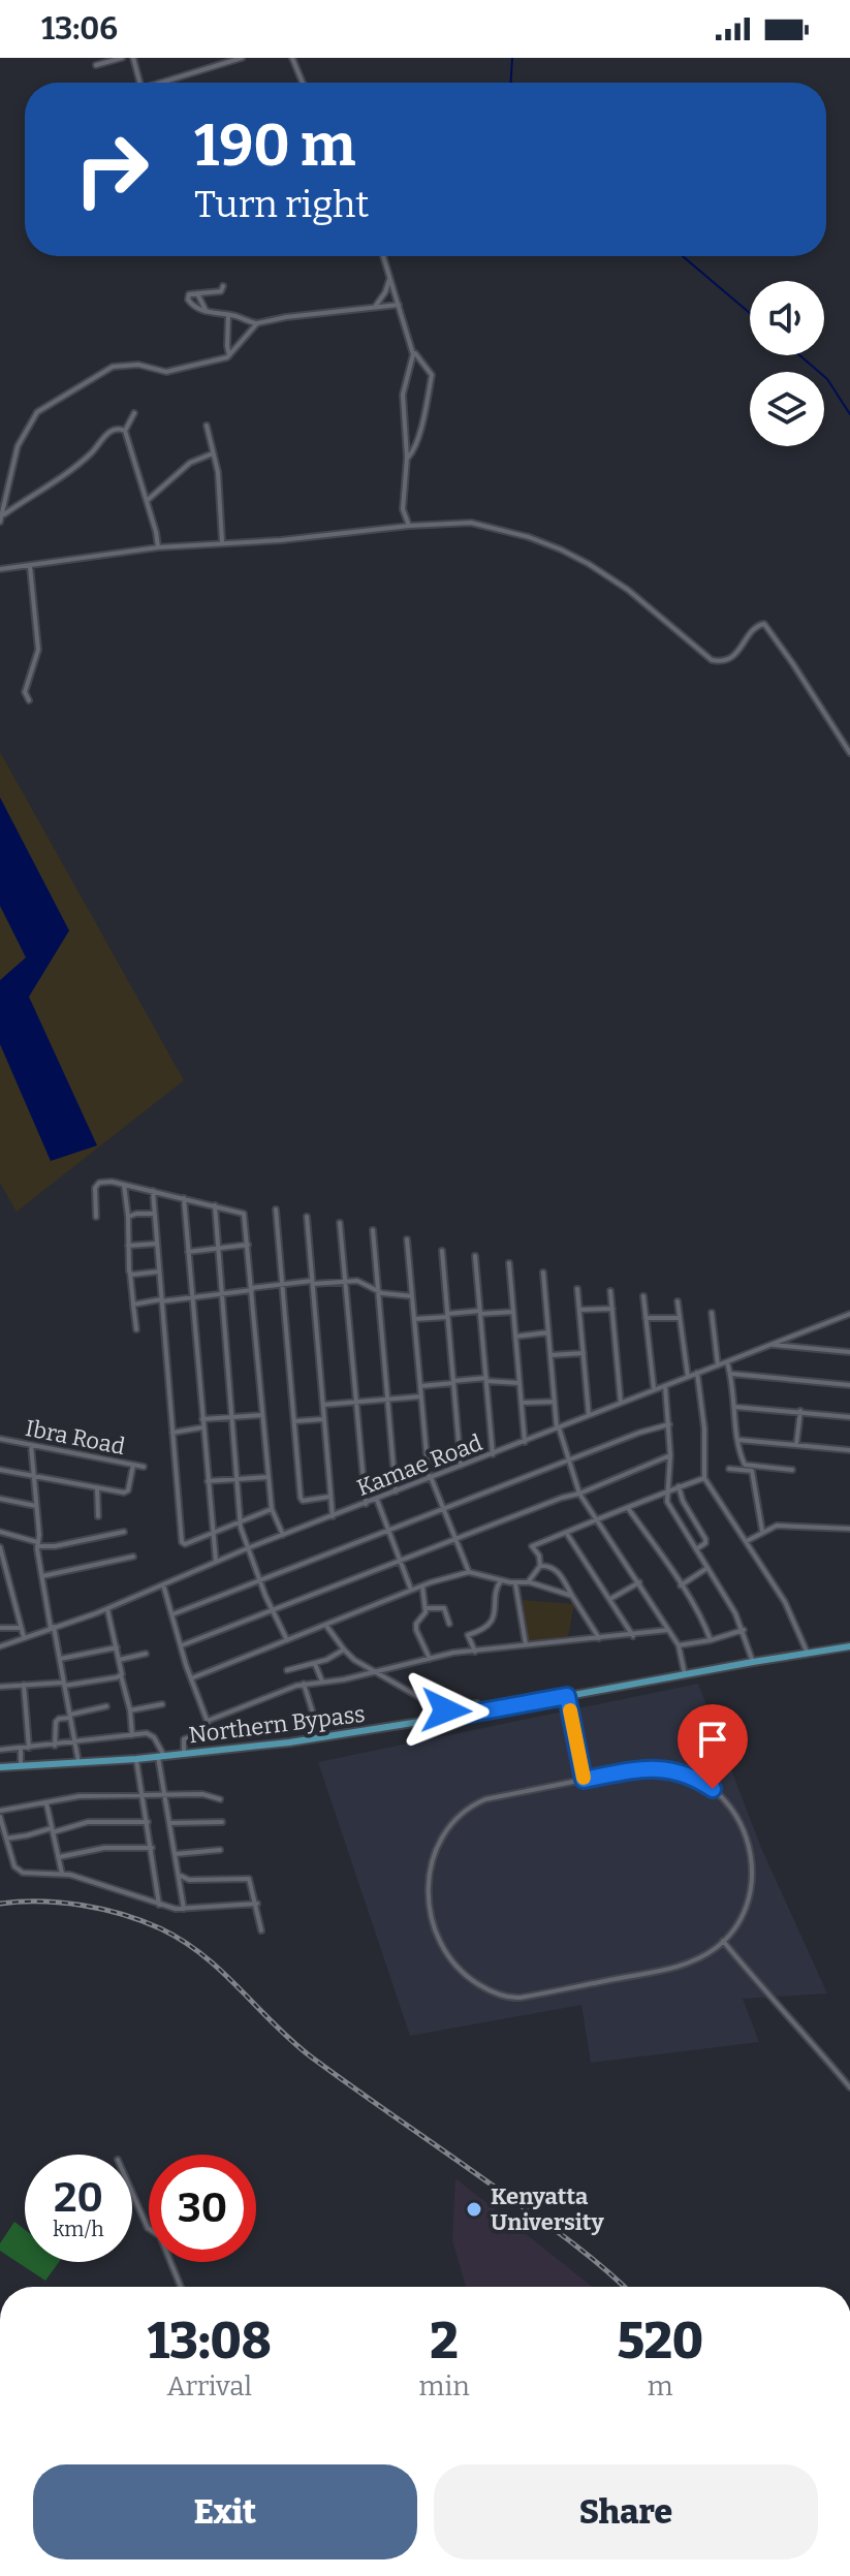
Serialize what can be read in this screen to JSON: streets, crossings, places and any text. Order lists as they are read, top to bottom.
{
  "streets": {
    "main road": ["Northern Bypass"],
    "street": ["Ibra Road", "Kamae Road"]
  },
  "places": ["Kenyatta University"],
  "page": {
    "status": "13:06",
    "turn": ["190 m", "Turn right"],
    "speed": "20 km/h",
    "limit": "30",
    "eta": [
      "13:08",
      "Arrival",
      "2",
      "min",
      "520",
      "m"
    ],
    "buttons": ["Exit", "Share"]
  }
}
